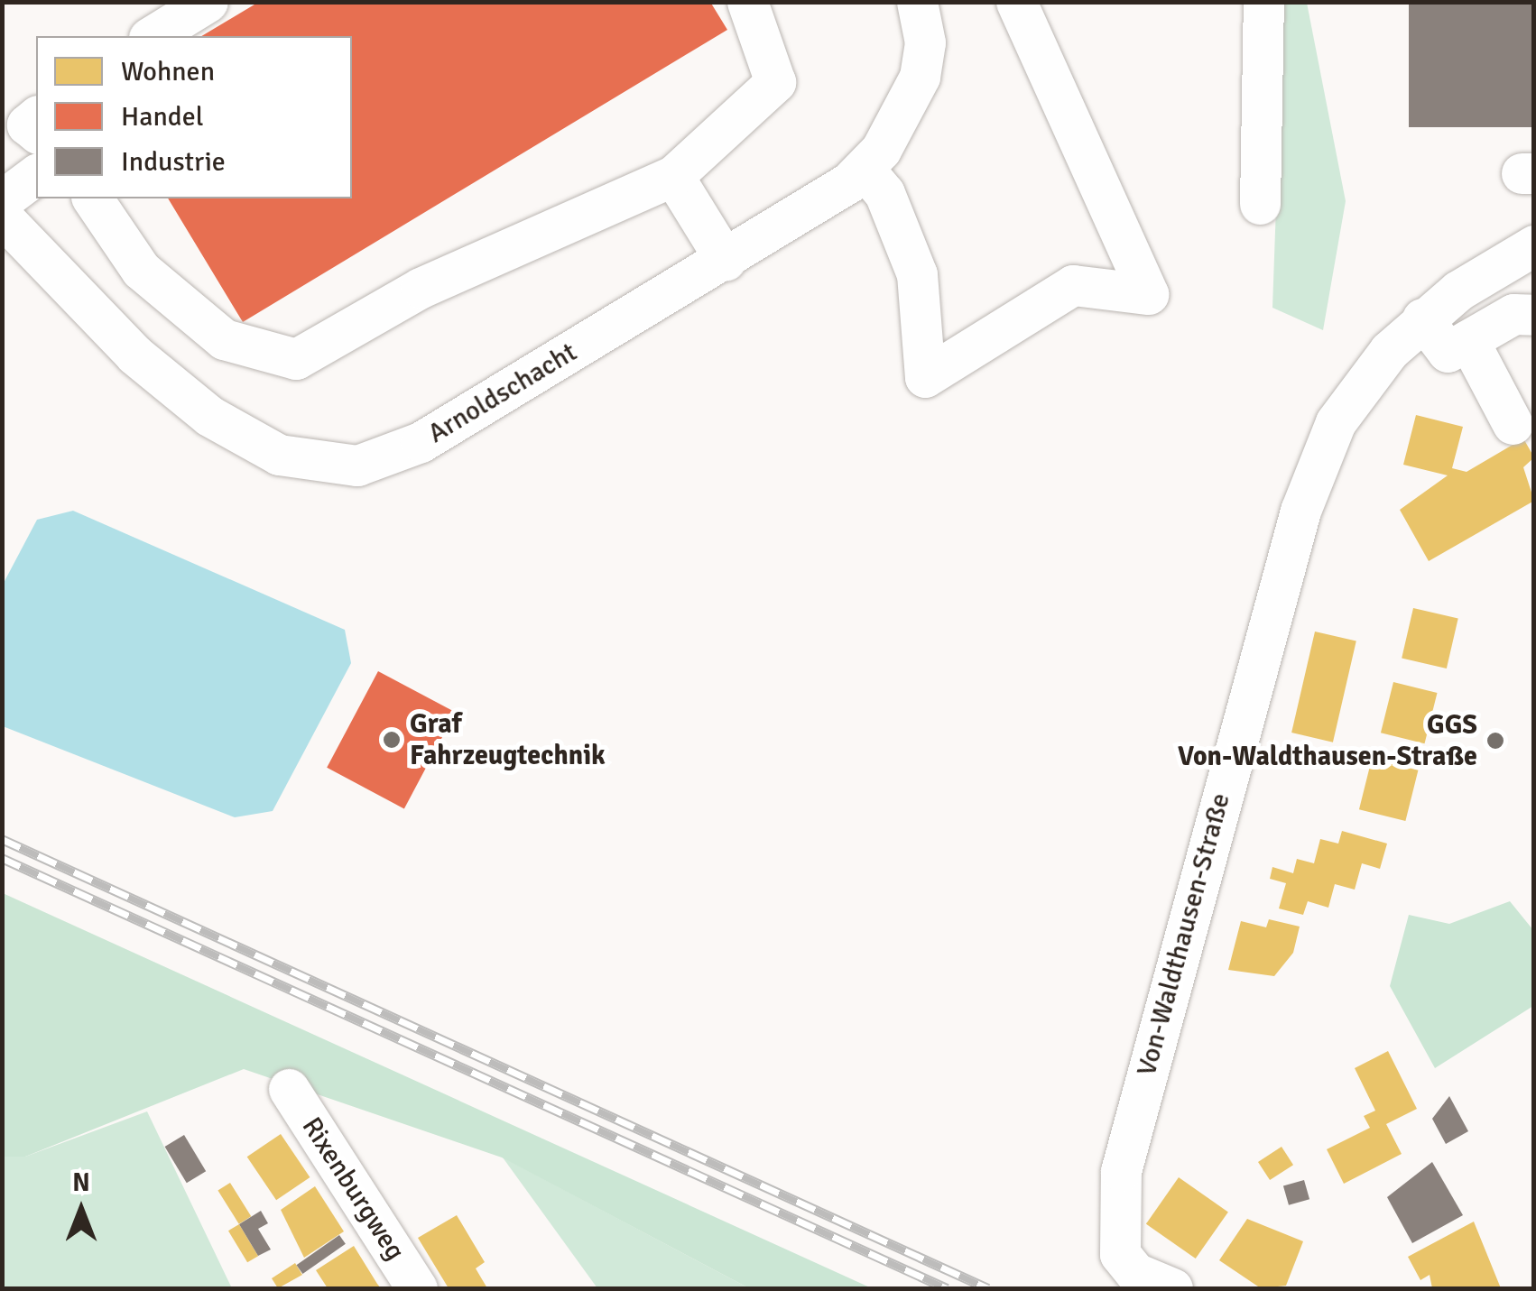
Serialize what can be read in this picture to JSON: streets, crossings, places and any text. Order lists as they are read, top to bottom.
{
  "streets": {
    "street": ["Arnoldschacht", "Von-Waldthausen-Straße", "Rixenburgweg"]
  },
  "places": ["Graf Fahrzeugtechnik", "GGS Von-Waldthausen-Straße"],
  "legend": ["Wohnen", "Handel", "Industrie"],
  "north": "top"
}
